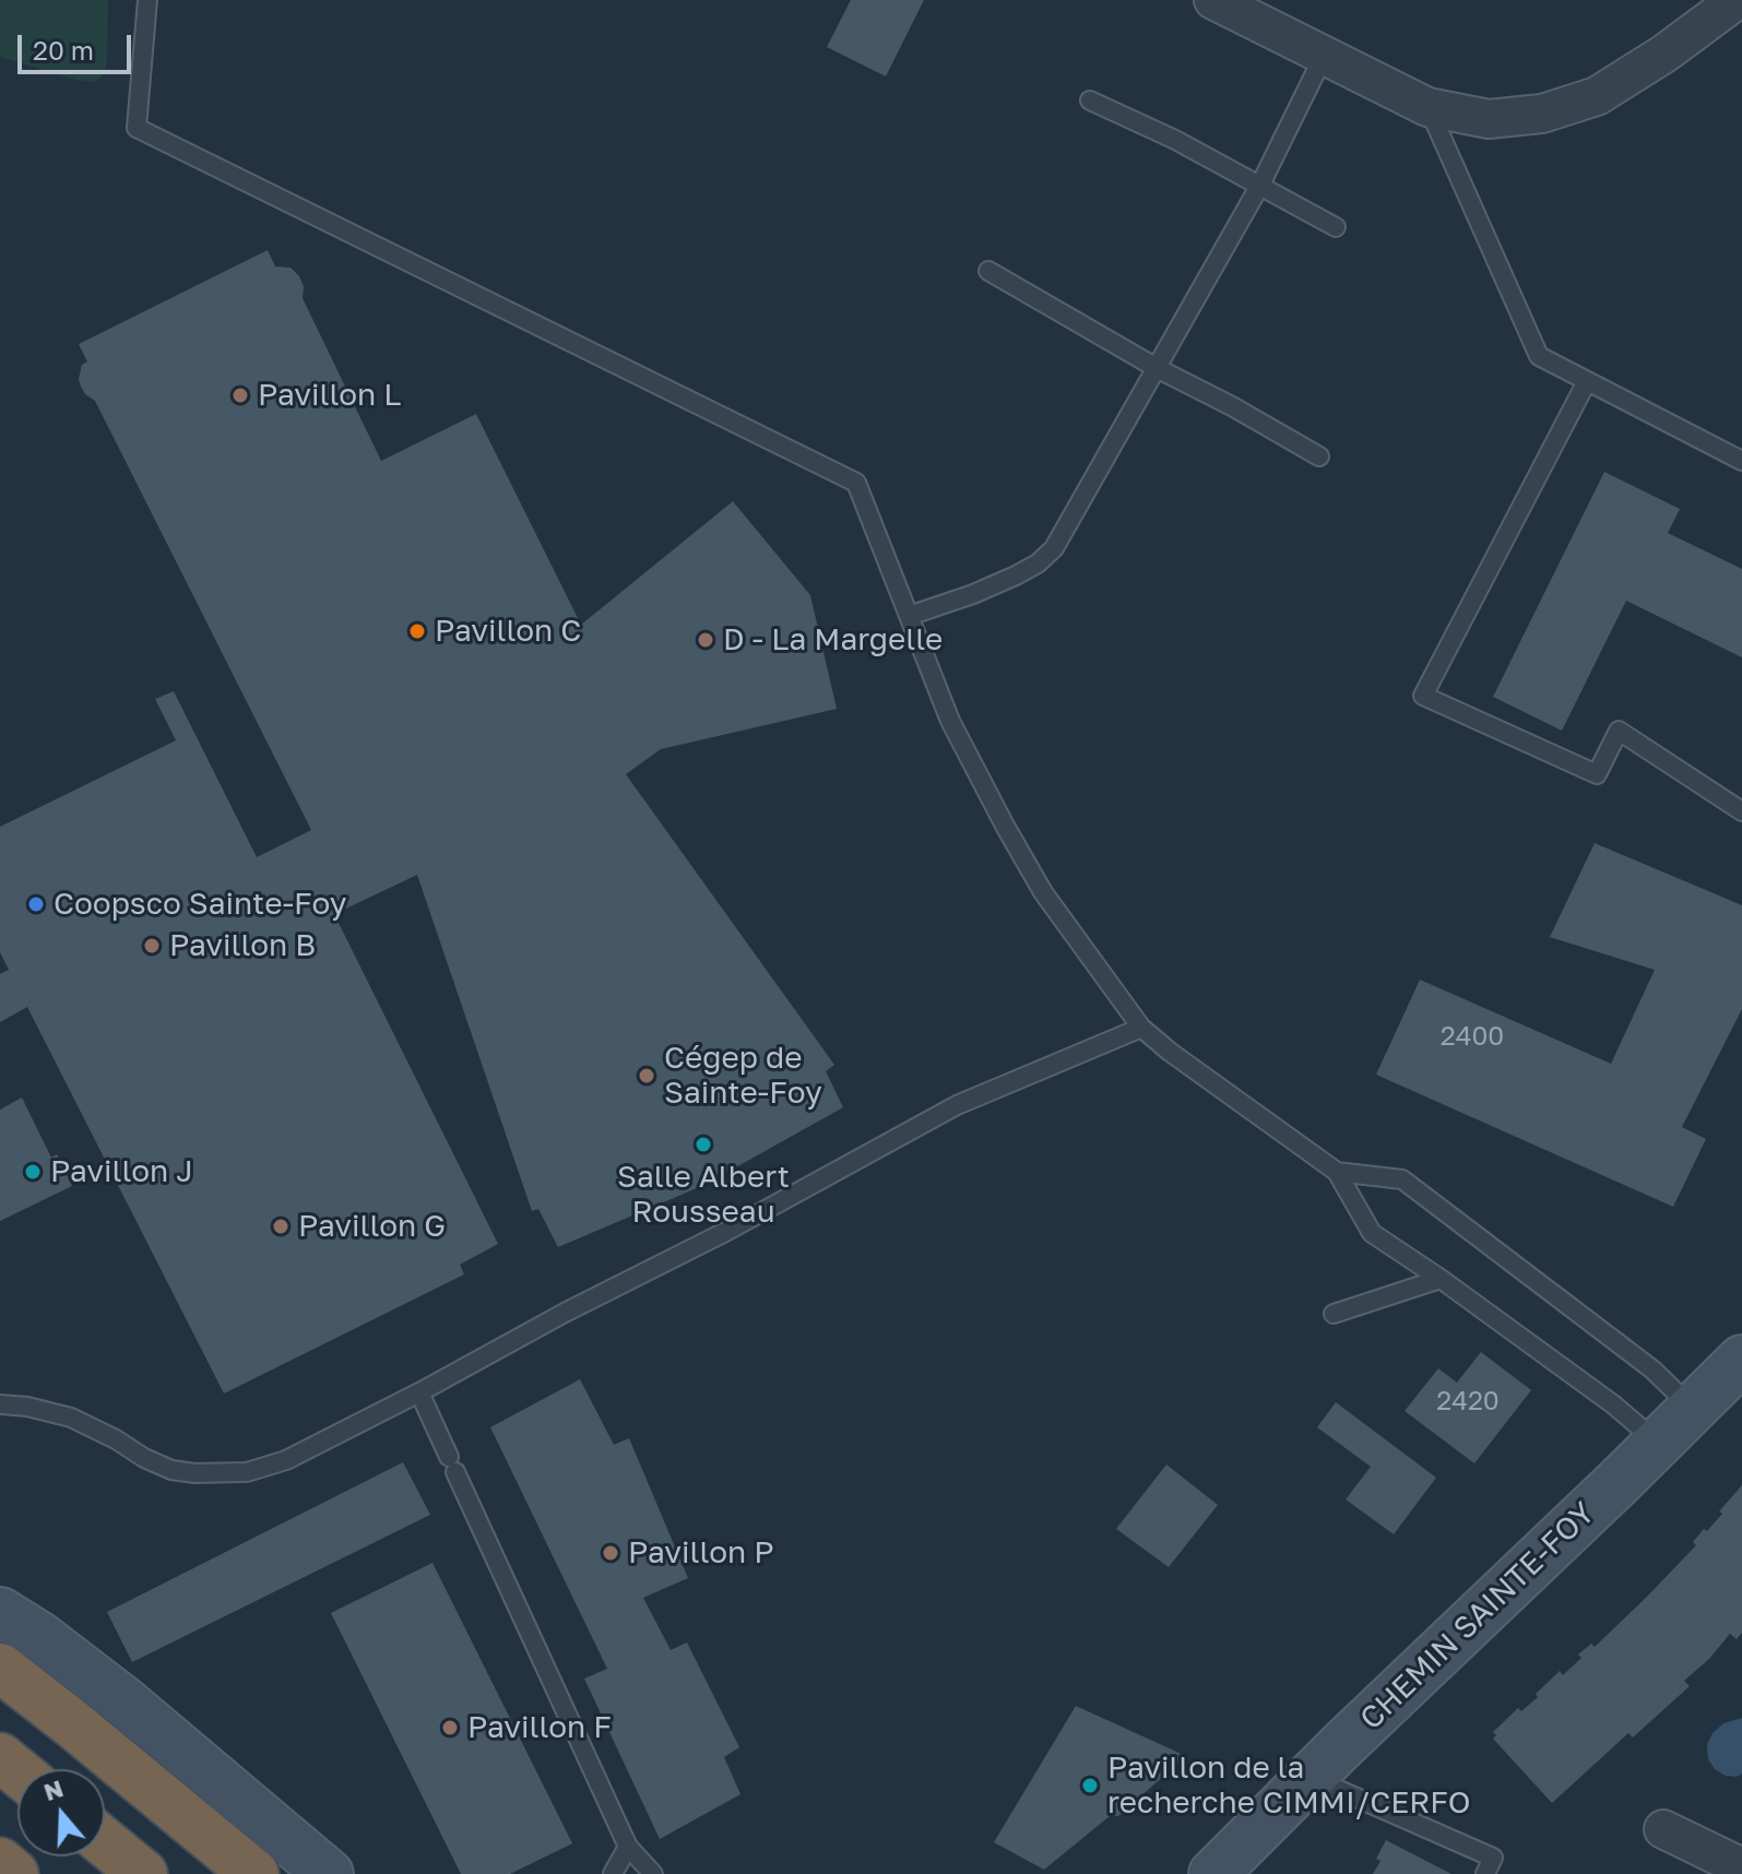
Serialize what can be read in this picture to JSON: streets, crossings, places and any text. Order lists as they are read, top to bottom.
{
  "streets": {
    "main road": ["CHEMIN SAINTE-FOY"]
  },
  "places": [
    "Pavillon L",
    "Pavillon C",
    "D - La Margelle",
    "Coopsco Sainte-Foy",
    "Pavillon B",
    "Cégep de Sainte-Foy",
    "Salle Albert Rousseau",
    "Pavillon J",
    "Pavillon G",
    "Pavillon P",
    "Pavillon F",
    "Pavillon de la recherche CIMMI/CERFO"
  ],
  "house_numbers": ["2400", "2420"],
  "scale_bar": "20 m",
  "north": "top"
}
